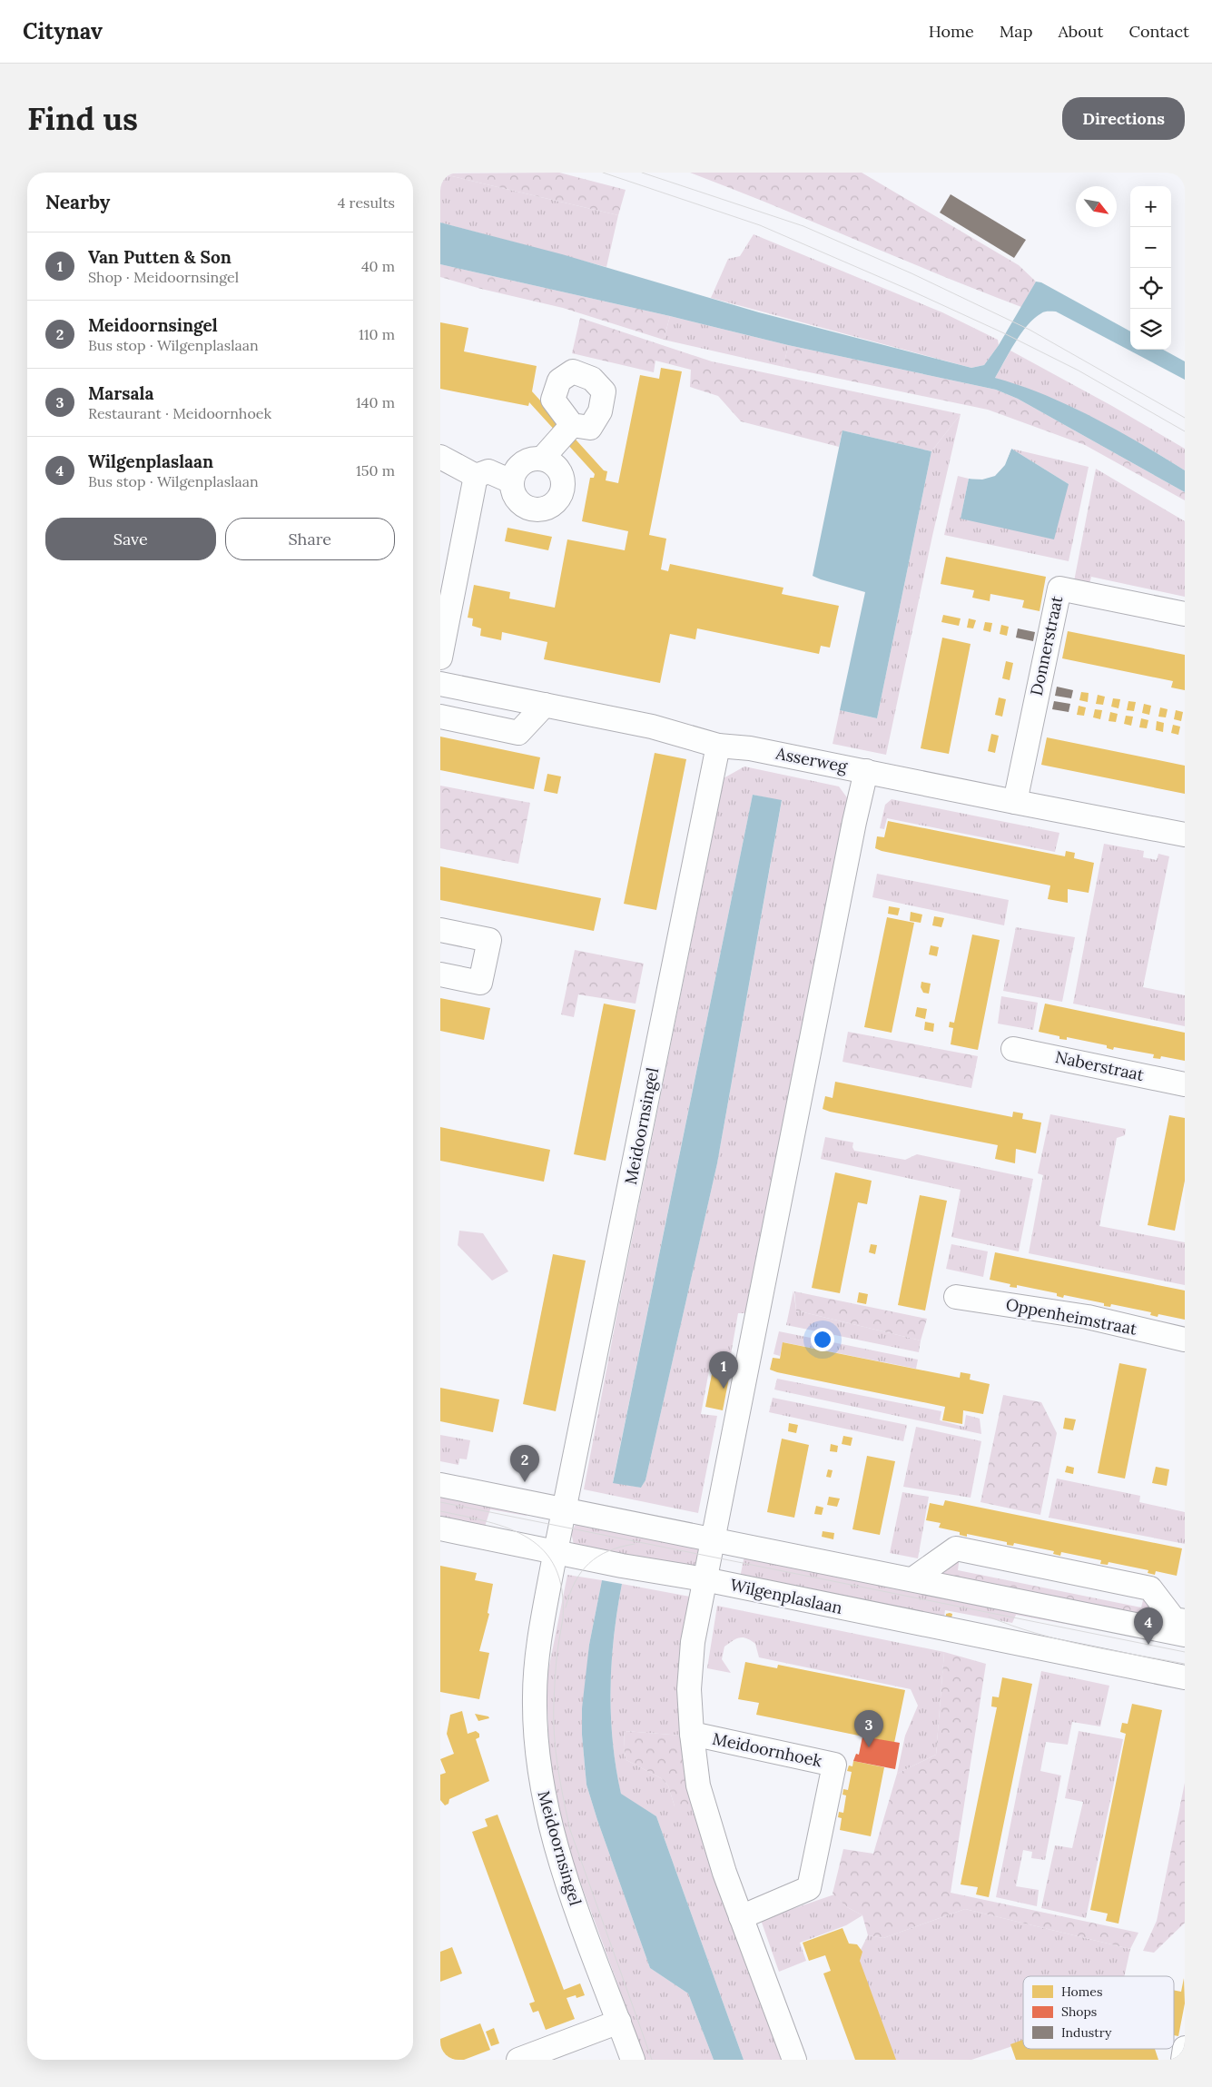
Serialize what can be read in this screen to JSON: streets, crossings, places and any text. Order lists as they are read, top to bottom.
{
  "streets": {
    "street": [
      "Donnerstraat",
      "Asserweg",
      "Naberstraat",
      "Meidoornsingel",
      "Oppenheimstraat",
      "Wilgenplaslaan",
      "Meidoornhoek"
    ]
  },
  "crossings": [
    ["Donnerstraat", "Asserweg"],
    ["Asserweg", "Meidoornsingel"],
    ["Meidoornsingel", "Wilgenplaslaan"]
  ],
  "legend": ["Homes", "Shops", "Industry"],
  "north": "bottom right",
  "page": {
    "header": "Citynav",
    "nav": [
      "Home",
      "Map",
      "About",
      "Contact"
    ],
    "buttons": [
      "Directions",
      ["Save", "Share"]
    ],
    "title": "Find us",
    "heading": ["Nearby", "4 results"],
    "map_buttons": ["+", "−"],
    "list": [
      {
        "mark": "1",
        "name": "Van Putten & Son",
        "note": "Shop · Meidoornsingel",
        "value": "40 m"
      },
      {
        "mark": "2",
        "name": "Meidoornsingel",
        "note": "Bus stop · Wilgenplaslaan",
        "value": "110 m"
      },
      {
        "mark": "3",
        "name": "Marsala",
        "note": "Restaurant · Meidoornhoek",
        "value": "140 m"
      },
      {
        "mark": "4",
        "name": "Wilgenplaslaan",
        "note": "Bus stop · Wilgenplaslaan",
        "value": "150 m"
      }
    ],
    "pins": [
      "1",
      "2",
      "4",
      "3"
    ]
  }
}
